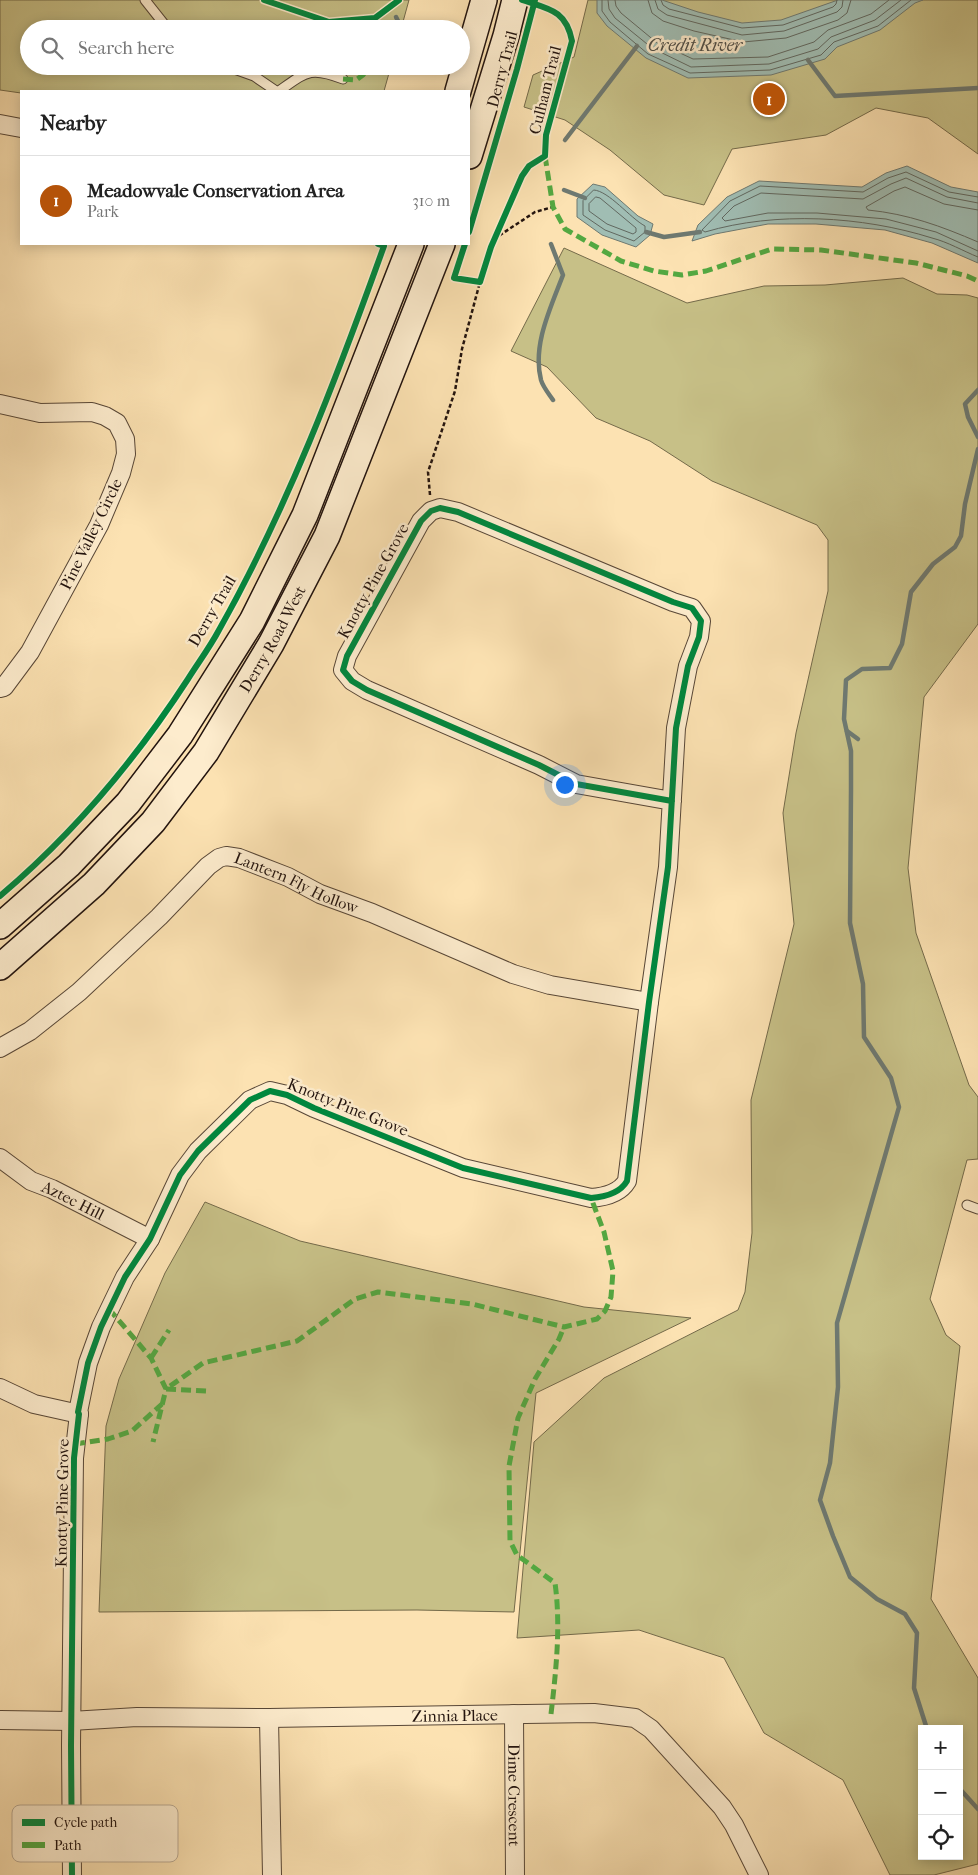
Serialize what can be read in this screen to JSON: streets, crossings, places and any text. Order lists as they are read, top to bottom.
{
  "streets": {
    "main road": ["Derry Road West"],
    "street": [
      "Pine Valley Circle",
      "Knotty Pine Grove",
      "Lantern Fly Hollow",
      "Aztec Hill",
      "Zinnia Place",
      "Dime Crescent"
    ],
    "cycle path": ["Derry Trail", "Culham Trail"]
  },
  "crossings": [
    ["Knotty Pine Grove", "Lantern Fly Hollow"],
    ["Knotty Pine Grove", "Aztec Hill"],
    ["Knotty Pine Grove", "Zinnia Place"],
    ["Zinnia Place", "Dime Crescent"]
  ],
  "water": ["Credit River"],
  "legend": ["Cycle path", "Path"],
  "page": {
    "search": "Search here",
    "pins": "1",
    "heading": "Nearby",
    "list": [
      {
        "mark": "1",
        "name": "Meadowvale Conservation Area",
        "note": "Park",
        "value": "310 m"
      }
    ],
    "map_buttons": ["+", "−"]
  }
}
